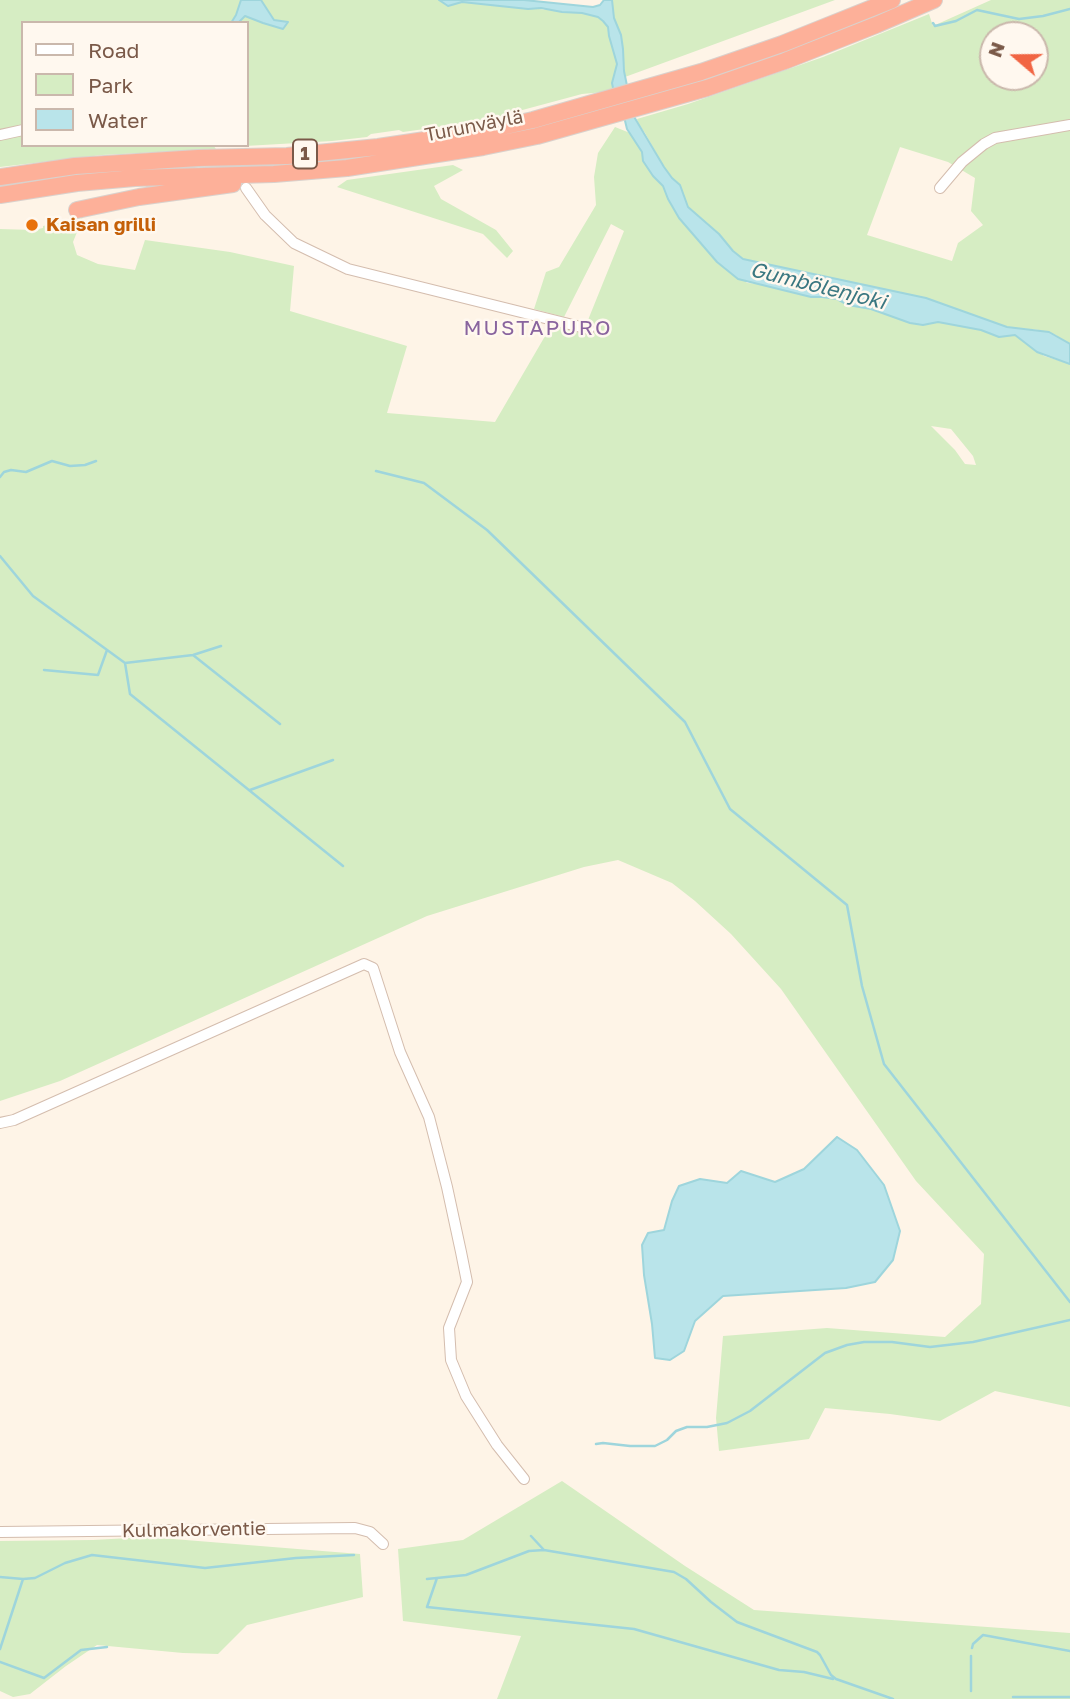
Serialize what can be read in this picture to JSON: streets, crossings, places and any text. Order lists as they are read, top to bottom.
{
  "streets": {
    "highway": ["Turunväylä", "1"],
    "street": ["Kulmakorventie"]
  },
  "districts": ["MUSTAPURO"],
  "water": ["Gumbölenjoki"],
  "places": ["Kaisan grilli"],
  "legend": ["Road", "Park", "Water"],
  "north": "left"
}
